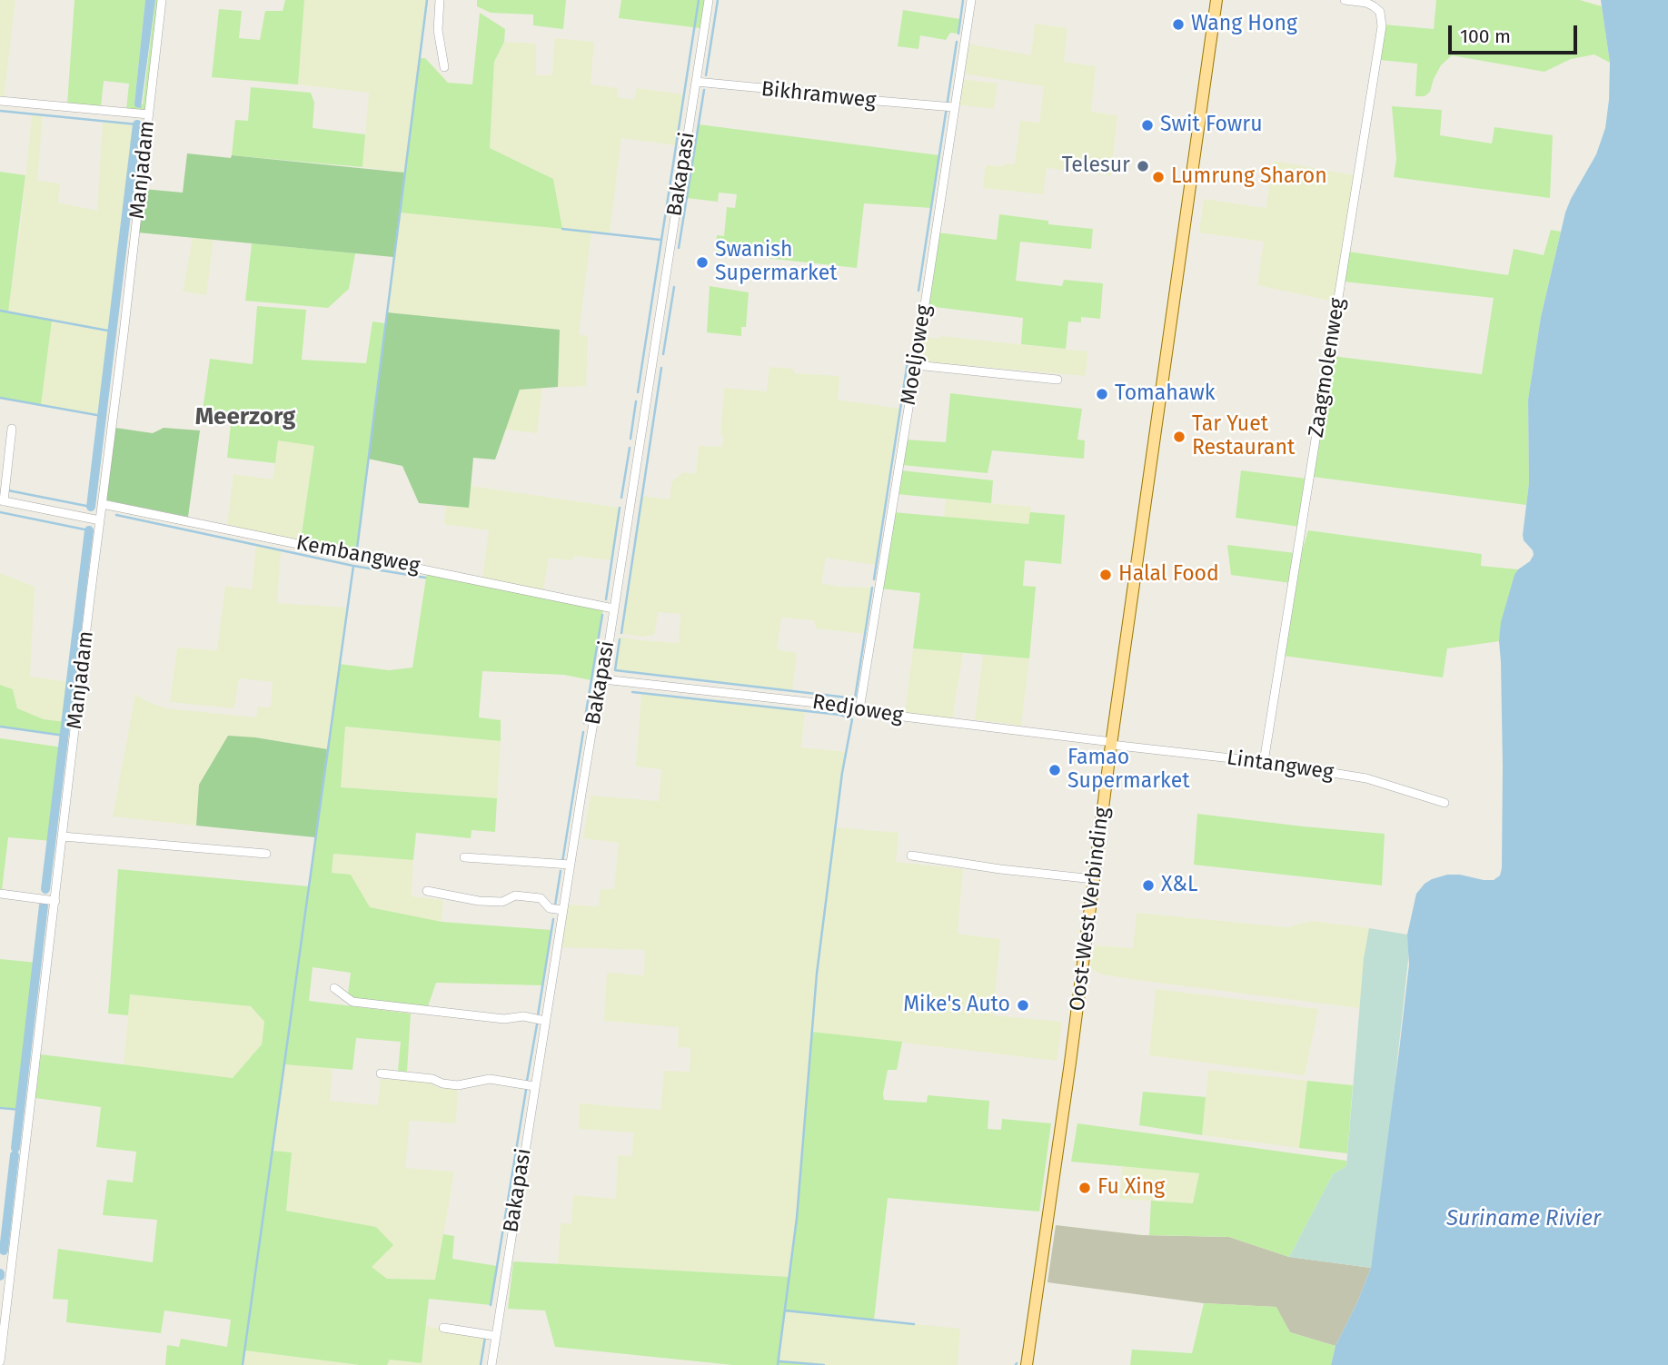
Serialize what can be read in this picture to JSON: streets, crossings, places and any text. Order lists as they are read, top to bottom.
{
  "streets": {
    "main road": ["Oost-West Verbinding"],
    "street": [
      "Bikhramweg",
      "Manjadam",
      "Bakapasi",
      "Moeljoweg",
      "Zaagmolenweg",
      "Kembangweg",
      "Redjoweg",
      "Lintangweg"
    ]
  },
  "crossings": [
    ["Bikhramweg", "Bakapasi"],
    ["Bikhramweg", "Moeljoweg"],
    ["Manjadam", "Kembangweg"],
    ["Bakapasi", "Kembangweg"],
    ["Bakapasi", "Redjoweg"],
    ["Moeljoweg", "Redjoweg"],
    ["Zaagmolenweg", "Lintangweg"],
    ["Redjoweg", "Lintangweg"],
    ["Redjoweg", "Oost-West Verbinding"],
    ["Lintangweg", "Oost-West Verbinding"]
  ],
  "districts": ["Meerzorg"],
  "water": ["Suriname Rivier"],
  "places": [
    "Wang Hong",
    "Swit Fowru",
    "Telesur",
    "Lumrung Sharon",
    "Swanish Supermarket",
    "Tomahawk",
    "Tar Yuet Restaurant",
    "Halal Food",
    "Famao Supermarket",
    "X&L",
    "Mike's Auto",
    "Fu Xing"
  ],
  "scale_bar": "100 m"
}
